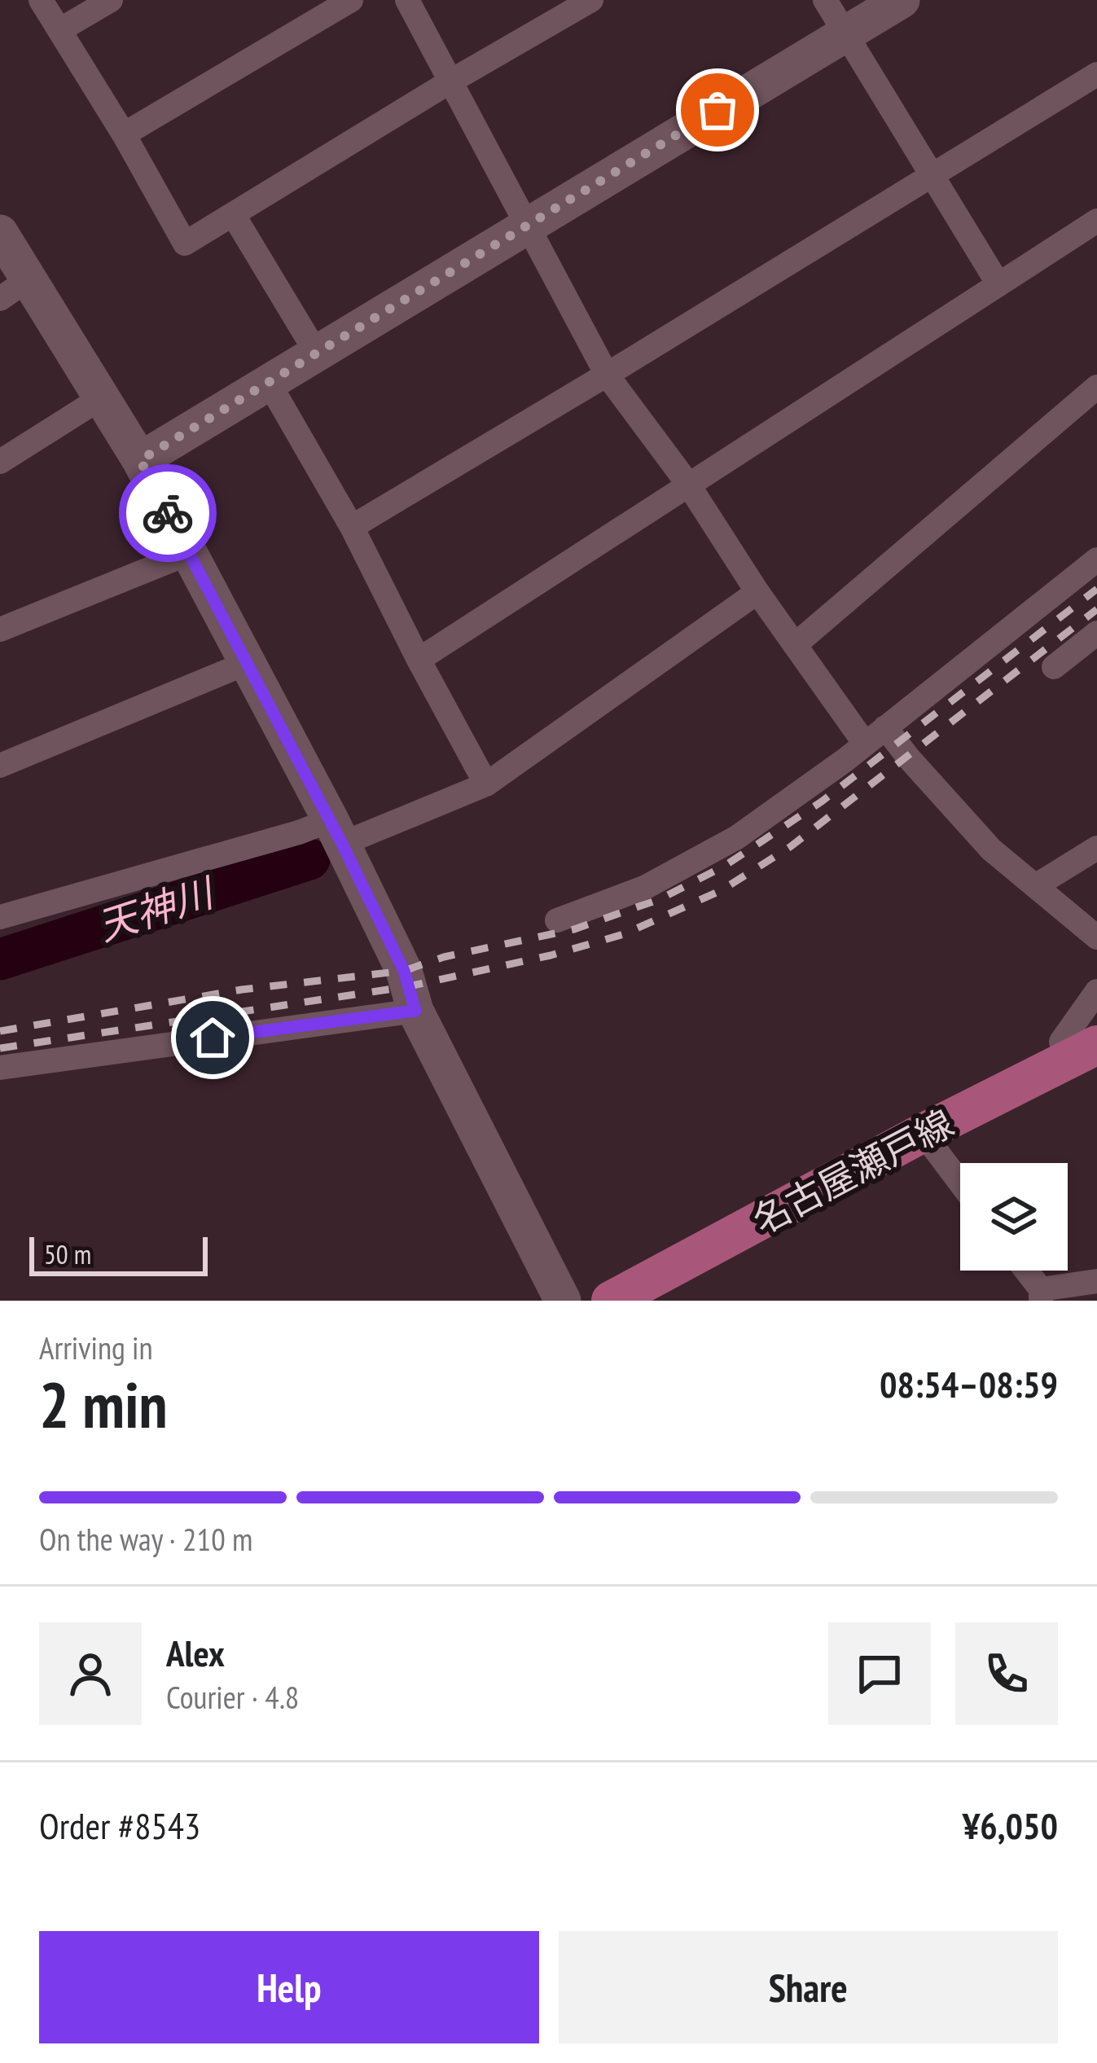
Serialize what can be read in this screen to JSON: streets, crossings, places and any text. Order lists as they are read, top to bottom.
{
  "streets": {
    "main road": ["名古屋瀬戸線"]
  },
  "water": ["天神川"],
  "scale_bar": "50 m",
  "page": {
    "scale": "50 m",
    "heading": ["2 min", "Arriving in", "08:54–08:59"],
    "panel": [
      "Alex",
      "Courier · 4.8",
      "Order #8543",
      "¥6,050"
    ],
    "bar": "On the way · 210 m",
    "buttons": ["Help", "Share"]
  }
}
